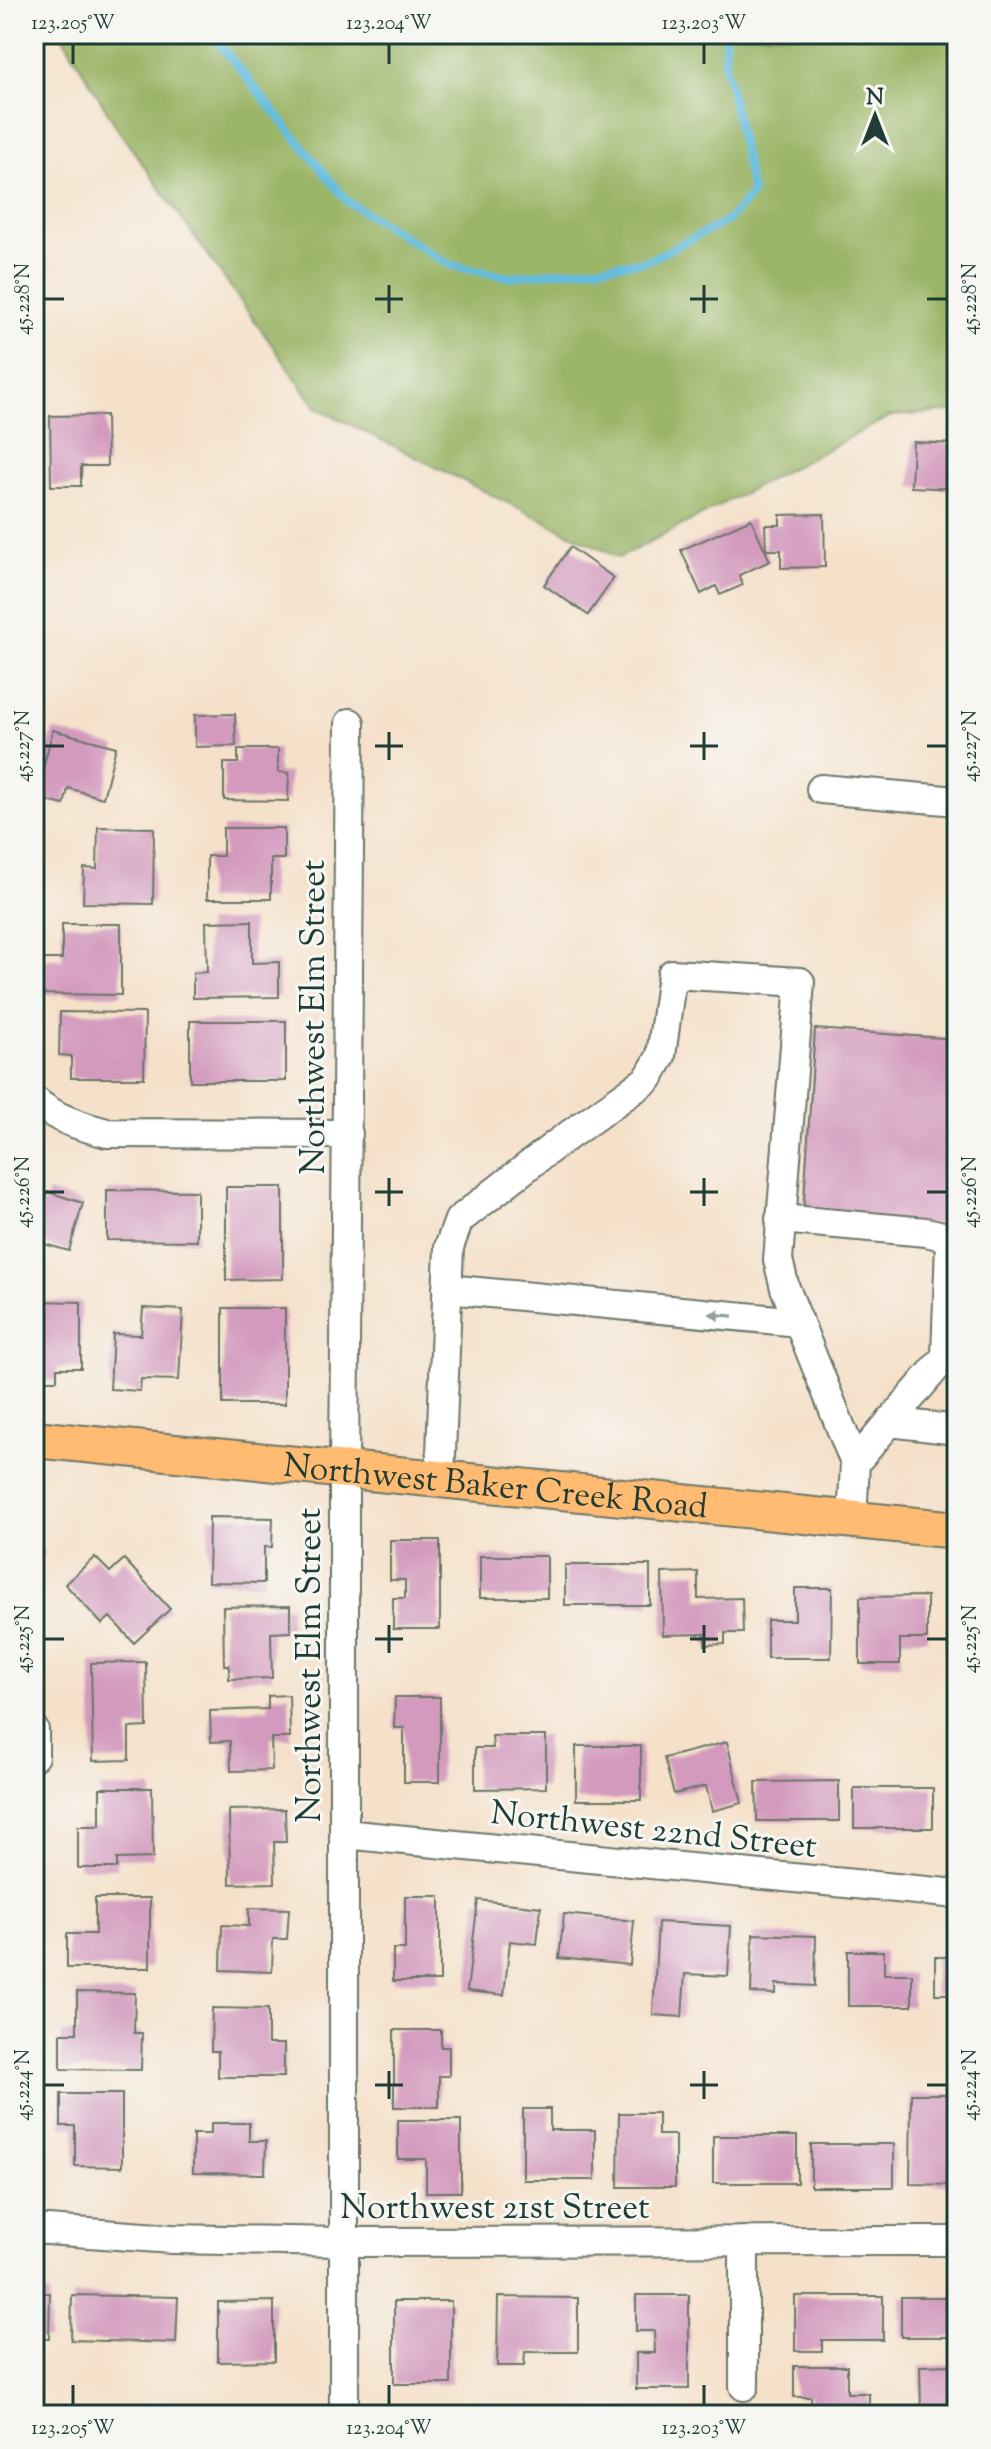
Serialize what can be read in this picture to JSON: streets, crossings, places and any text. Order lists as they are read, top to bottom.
{
  "streets": {
    "main road": ["Northwest Baker Creek Road"],
    "street": ["Northwest Elm Street", "Northwest 22nd Street", "Northwest 21st Street"]
  },
  "crossings": [
    ["Northwest Elm Street", "Northwest Baker Creek Road"],
    ["Northwest Elm Street", "Northwest 22nd Street"],
    ["Northwest Elm Street", "Northwest 21st Street"]
  ],
  "north": "top",
  "coordinates": [
    "123.205°W",
    "123.204°W",
    "123.203°W",
    "45.228°N",
    "45.227°N",
    "45.226°N",
    "45.225°N",
    "45.224°N"
  ]
}
